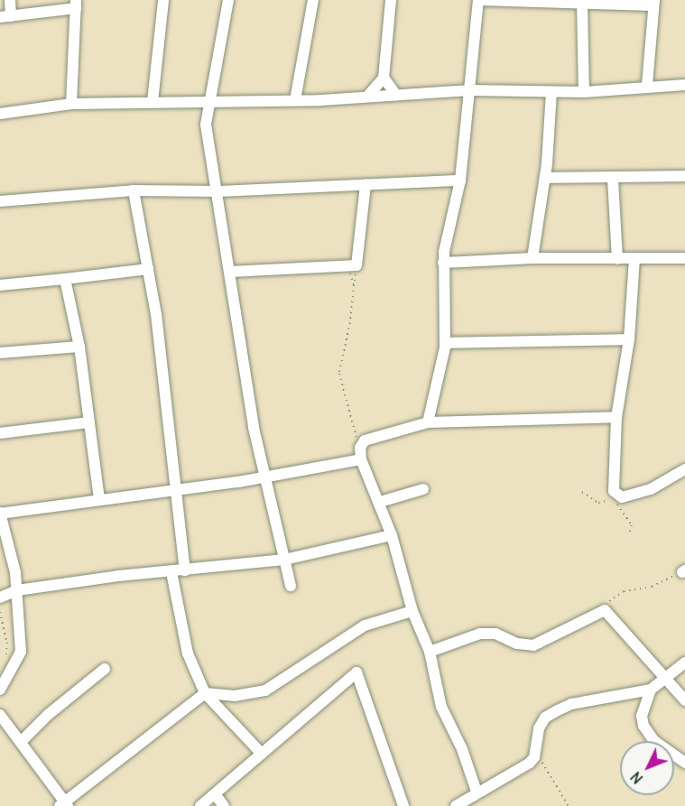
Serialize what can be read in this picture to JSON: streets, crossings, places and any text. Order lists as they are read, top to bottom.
{
  "north": "bottom left"
}
